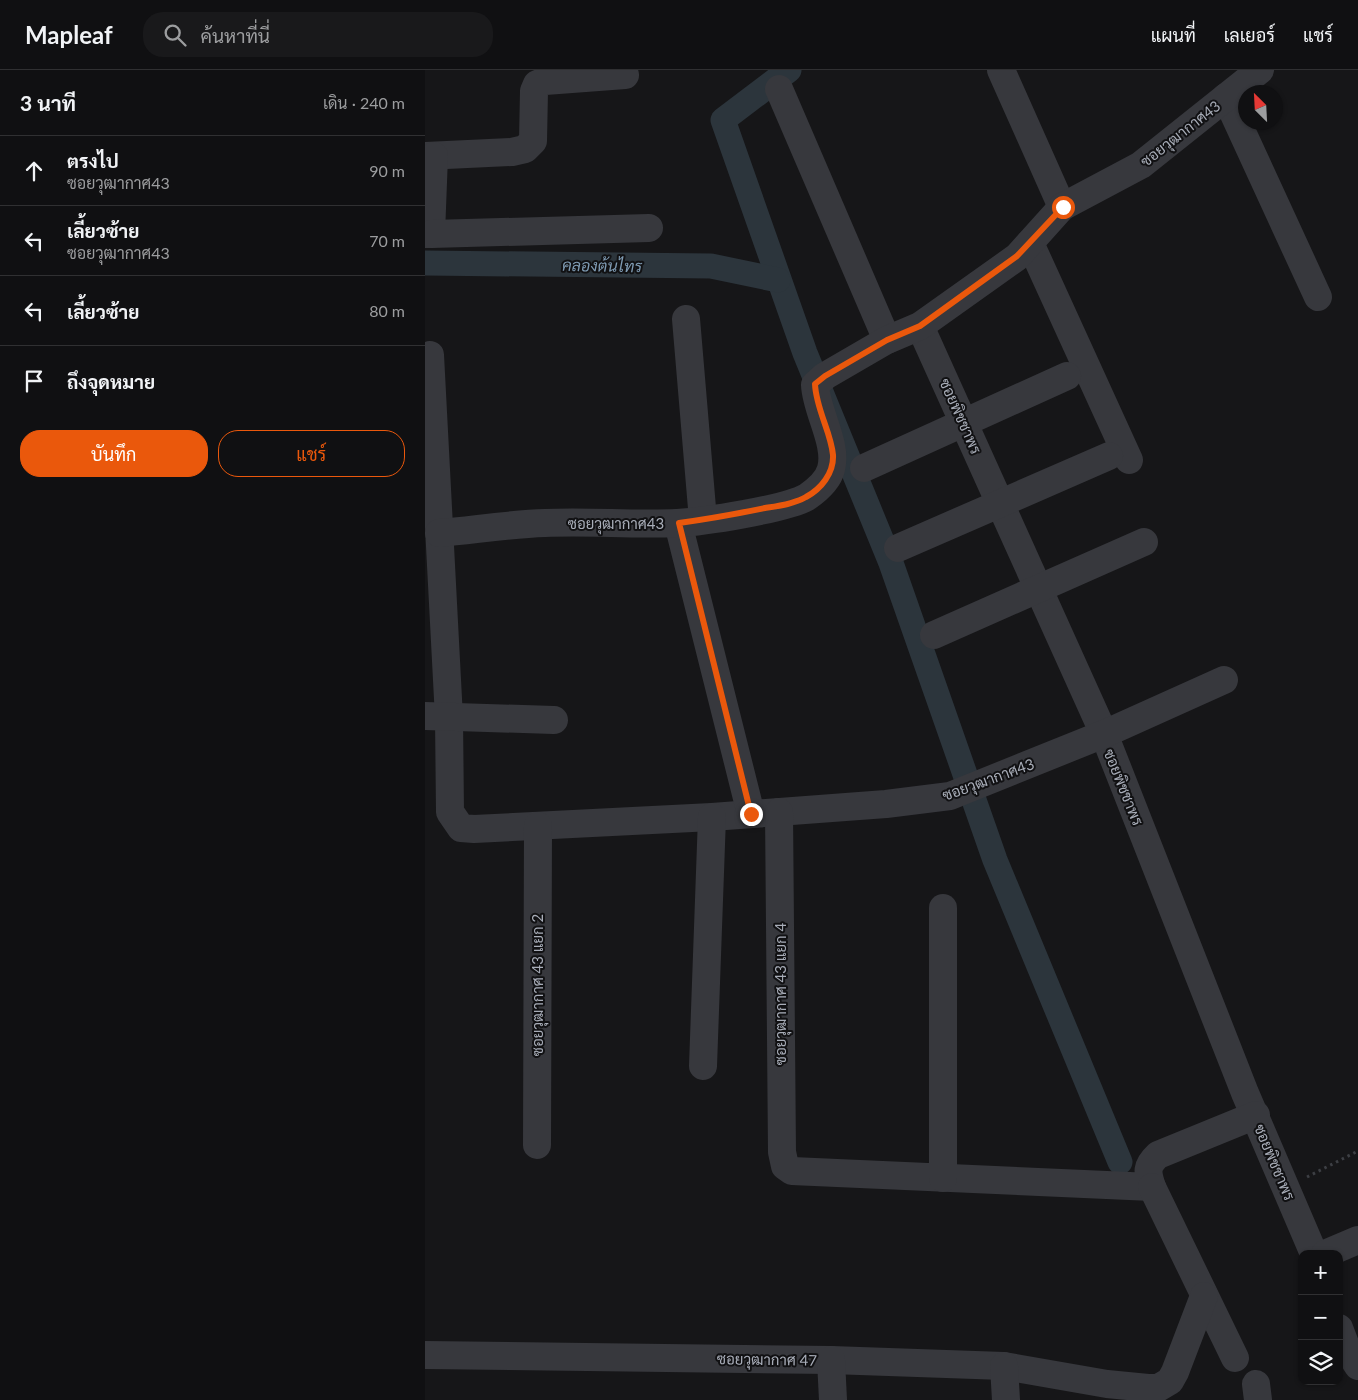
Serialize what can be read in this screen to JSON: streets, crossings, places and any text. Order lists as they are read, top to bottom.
{
  "streets": {
    "street": [
      "ซอยวุฒากาศ43",
      "ซอยพิชชาพร",
      "ซอยวุฒากาศ 43 แยก 2",
      "ซอยวุฒากาศ 43 แยก 4",
      "ซอยวุฒากาศ 47"
    ]
  },
  "crossings": [
    ["ซอยวุฒากาศ43", "ซอยพิชชาพร"],
    ["ซอยวุฒากาศ43", "ซอยวุฒากาศ 43 แยก 2"],
    ["ซอยวุฒากาศ43", "ซอยวุฒากาศ 43 แยก 4"]
  ],
  "water": ["คลองต้นไทร"],
  "north": "top left",
  "page": {
    "header": "Mapleaf",
    "search": "ค้นหาที่นี่",
    "nav": ["แผนที่", "เลเยอร์", "แชร์"],
    "heading": ["3 นาที", "เดิน · 240 m"],
    "list": [
      ["ตรงไป", "ซอยวุฒากาศ43", "90 m"],
      ["เลี้ยวซ้าย", "ซอยวุฒากาศ43", "70 m"],
      ["เลี้ยวซ้าย", "80 m"],
      "ถึงจุดหมาย"
    ],
    "buttons": ["บันทึก", "แชร์"],
    "map_buttons": ["+", "−"]
  }
}
